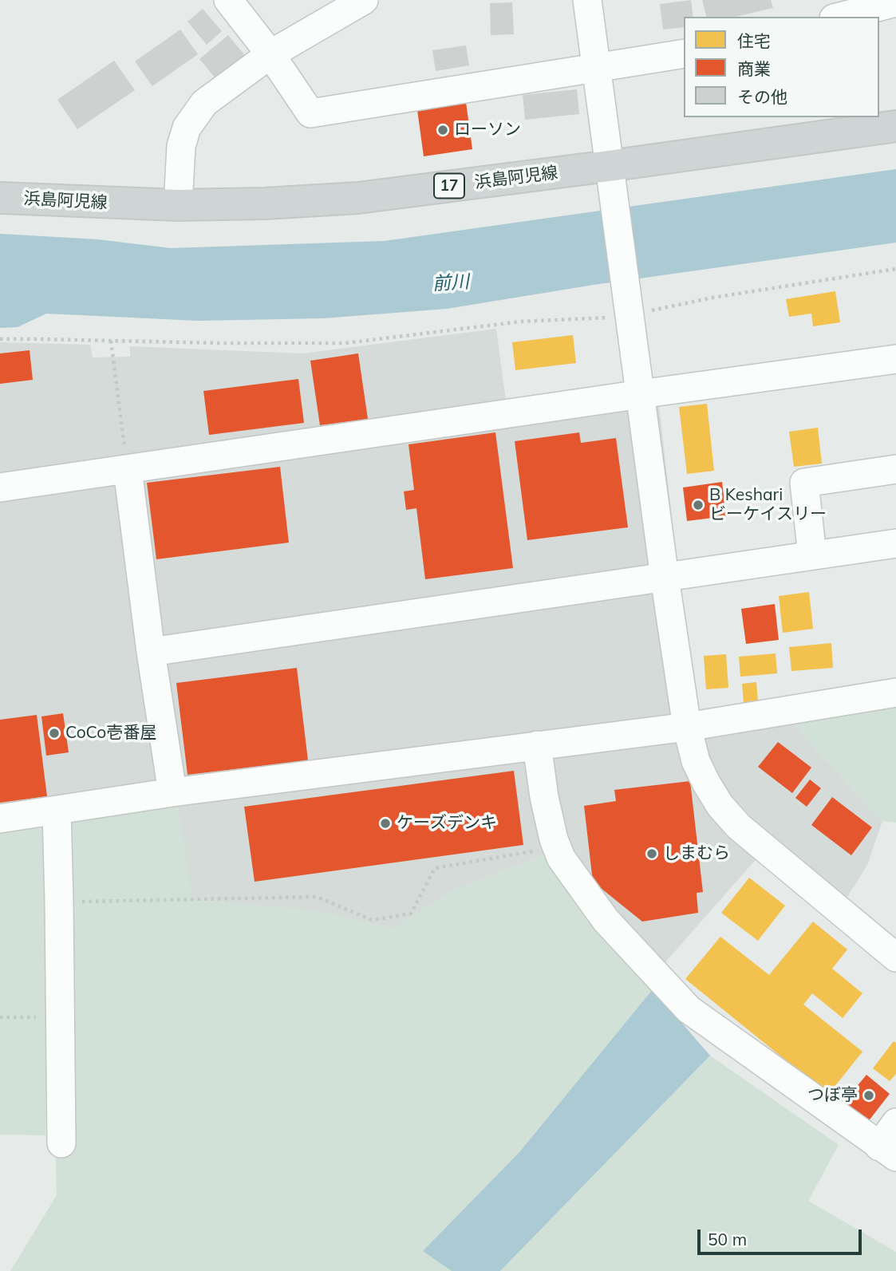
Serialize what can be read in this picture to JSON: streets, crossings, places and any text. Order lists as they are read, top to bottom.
{
  "streets": {
    "main road": ["浜島阿児線", "17"]
  },
  "water": ["前川"],
  "places": [
    "ローソン",
    "B Keshari ビーケイスリー",
    "CoCo壱番屋",
    "ケーズデンキ",
    "しまむら",
    "つぼ亭"
  ],
  "legend": ["住宅", "商業", "その他"],
  "scale_bar": "50 m"
}
